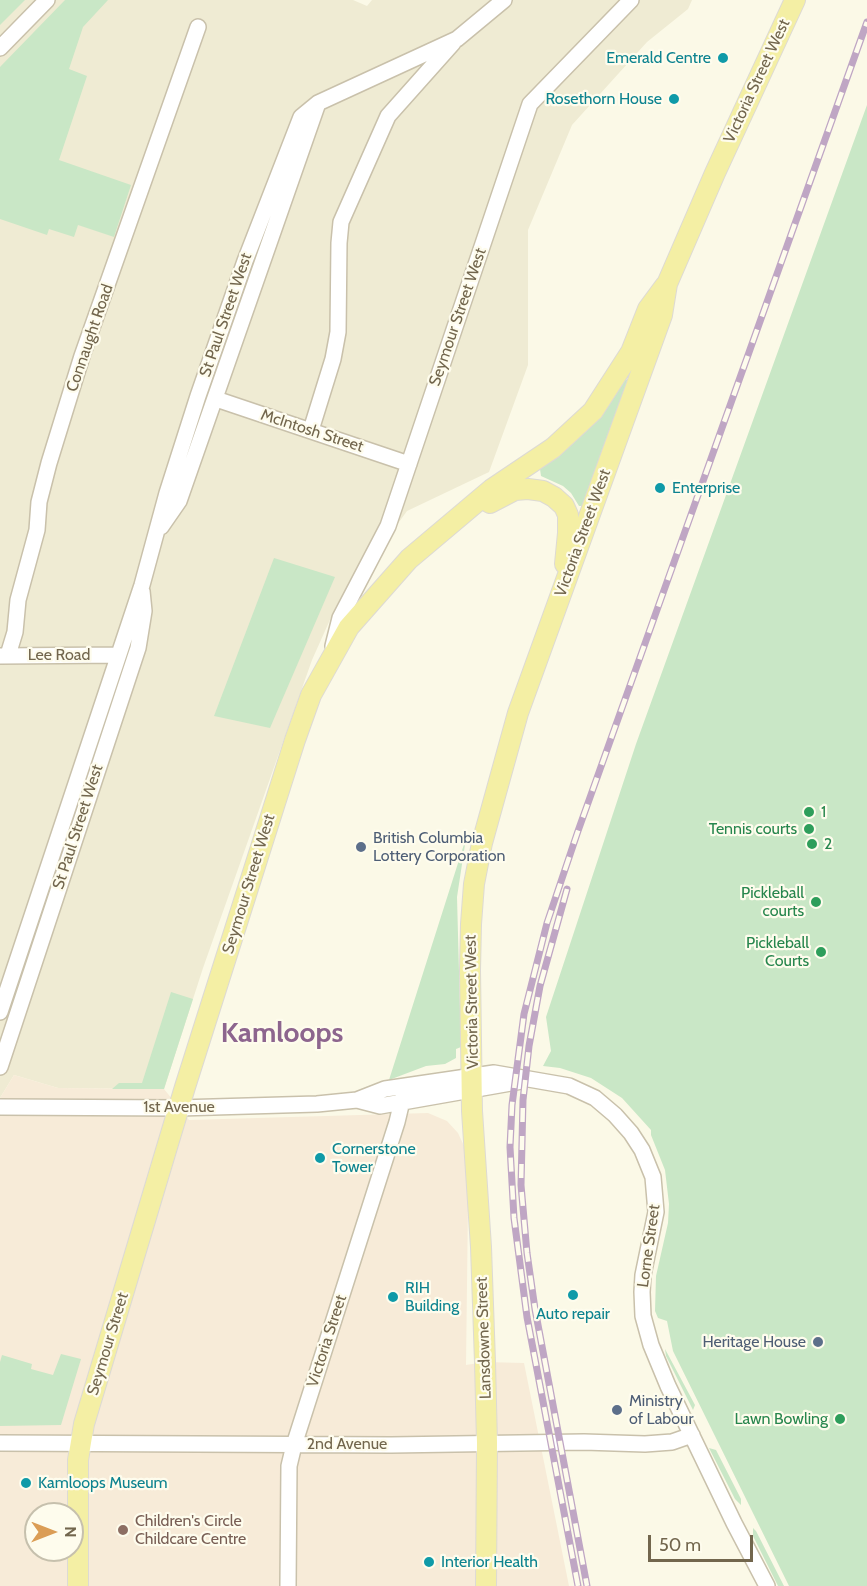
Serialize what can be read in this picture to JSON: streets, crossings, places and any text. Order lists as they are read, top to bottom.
{
  "streets": {
    "main road": [
      "Victoria Street West",
      "Seymour Street West",
      "Lansdowne Street",
      "Seymour Street"
    ],
    "street": [
      "St Paul Street West",
      "Connaught Road",
      "McIntosh Street",
      "Lee Road",
      "1st Avenue",
      "Lorne Street",
      "Victoria Street",
      "2nd Avenue"
    ]
  },
  "crossings": [
    ["Victoria Street West", "Seymour Street West"],
    ["Victoria Street West", "1st Avenue"],
    ["Victoria Street West", "Lorne Street"],
    ["Victoria Street West", "Lansdowne Street"],
    ["St Paul Street West", "McIntosh Street"],
    ["St Paul Street West", "Lee Road"],
    ["Seymour Street West", "McIntosh Street"],
    ["Seymour Street West", "1st Avenue"],
    ["Seymour Street West", "Seymour Street"],
    ["Connaught Road", "Lee Road"],
    ["1st Avenue", "Lorne Street"],
    ["1st Avenue", "Lansdowne Street"],
    ["1st Avenue", "Victoria Street"],
    ["1st Avenue", "Seymour Street"],
    ["Lorne Street", "Lansdowne Street"],
    ["Lorne Street", "2nd Avenue"],
    ["Lansdowne Street", "2nd Avenue"],
    ["Victoria Street", "2nd Avenue"],
    ["Seymour Street", "2nd Avenue"]
  ],
  "districts": ["Kamloops"],
  "places": [
    "Emerald Centre",
    "Rosethorn House",
    "Enterprise",
    "1",
    "Tennis courts",
    "2",
    "British Columbia Lottery Corporation",
    "Pickleball courts",
    "Pickleball Courts",
    "Cornerstone Tower",
    "Auto repair",
    "RIH Building",
    "Heritage House",
    "Ministry of Labour",
    "Lawn Bowling",
    "Kamloops Museum",
    "Children's Circle Childcare Centre",
    "Interior Health"
  ],
  "scale_bar": "50 m",
  "north": "right"
}
